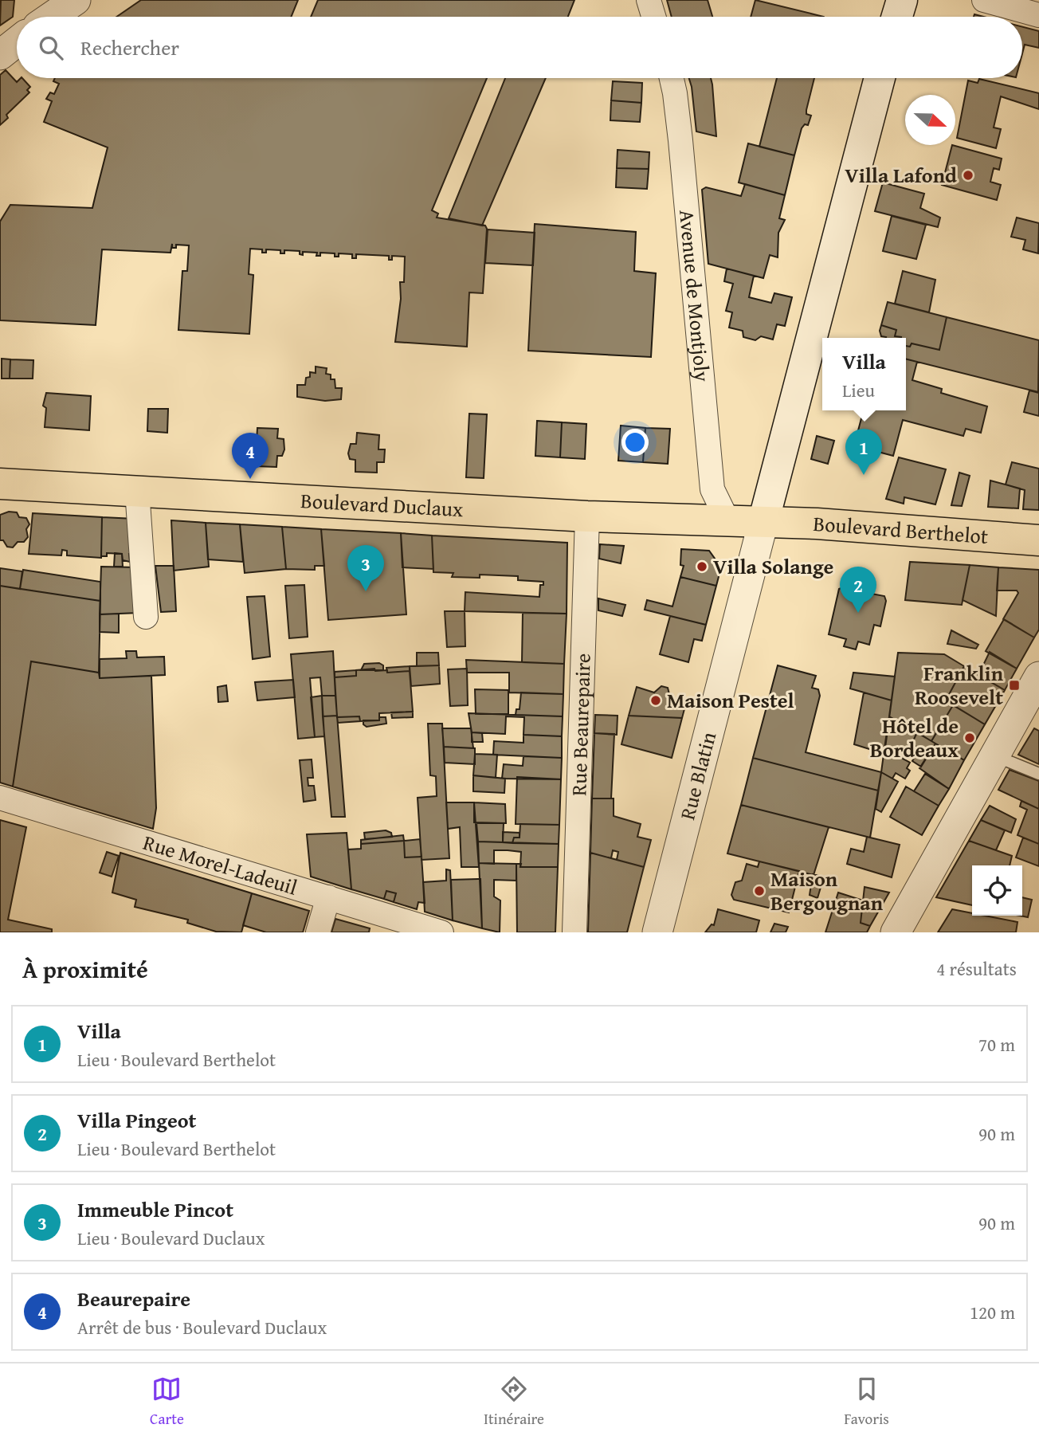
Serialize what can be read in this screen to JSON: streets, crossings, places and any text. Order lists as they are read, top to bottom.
{
  "streets": {
    "main road": ["Boulevard Duclaux", "Boulevard Berthelot"],
    "street": [
      "Avenue de Montjoly",
      "Rue Beaurepaire",
      "Rue Blatin",
      "Rue Morel-Ladeuil"
    ]
  },
  "crossings": [
    ["Avenue de Montjoly", "Boulevard Duclaux"],
    ["Boulevard Duclaux", "Boulevard Berthelot"],
    ["Boulevard Duclaux", "Rue Beaurepaire"],
    ["Boulevard Duclaux", "Rue Blatin"],
    ["Boulevard Berthelot", "Rue Blatin"]
  ],
  "places": {
    "other": [
      "Villa Lafond",
      "Villa Solange",
      "Maison Pestel",
      "Hôtel de Bordeaux",
      "Maison Bergougnan"
    ],
    "transit": ["Franklin Roosevelt"]
  },
  "north": "right",
  "page": {
    "search": "Rechercher",
    "popup": ["Villa", "Lieu"],
    "pins": [
      "1",
      "4",
      "3",
      "2"
    ],
    "heading": ["À proximité", "4 résultats"],
    "list": [
      {
        "mark": "1",
        "name": "Villa",
        "note": "Lieu · Boulevard Berthelot",
        "value": "70 m"
      },
      {
        "mark": "2",
        "name": "Villa Pingeot",
        "note": "Lieu · Boulevard Berthelot",
        "value": "90 m"
      },
      {
        "mark": "3",
        "name": "Immeuble Pincot",
        "note": "Lieu · Boulevard Duclaux",
        "value": "90 m"
      },
      {
        "mark": "4",
        "name": "Beaurepaire",
        "note": "Arrêt de bus · Boulevard Duclaux",
        "value": "120 m"
      }
    ],
    "nav": ["Carte", "Itinéraire", "Favoris"]
  }
}
